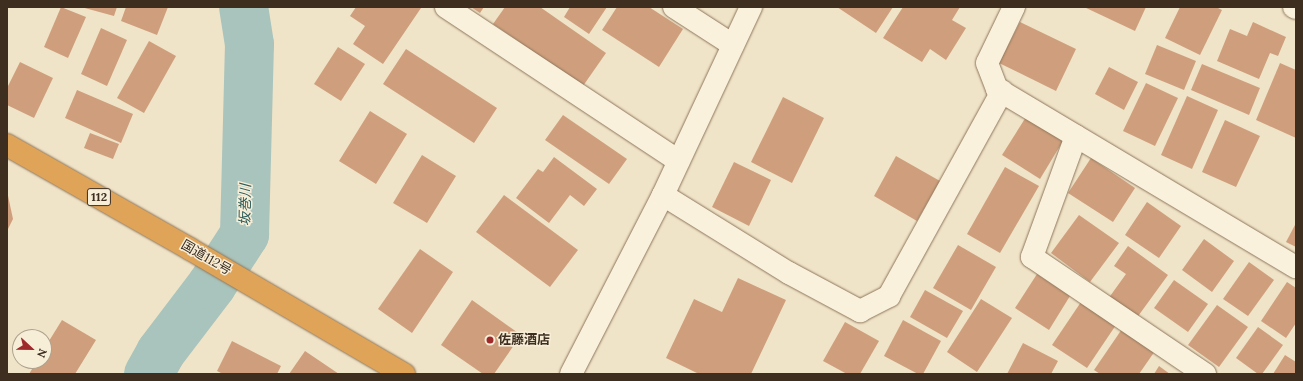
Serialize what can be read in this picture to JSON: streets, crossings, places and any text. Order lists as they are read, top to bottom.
{
  "streets": {
    "highway": ["112", "国道112号"]
  },
  "water": ["坂巻川"],
  "places": ["佐藤酒店"],
  "north": "right"
}
